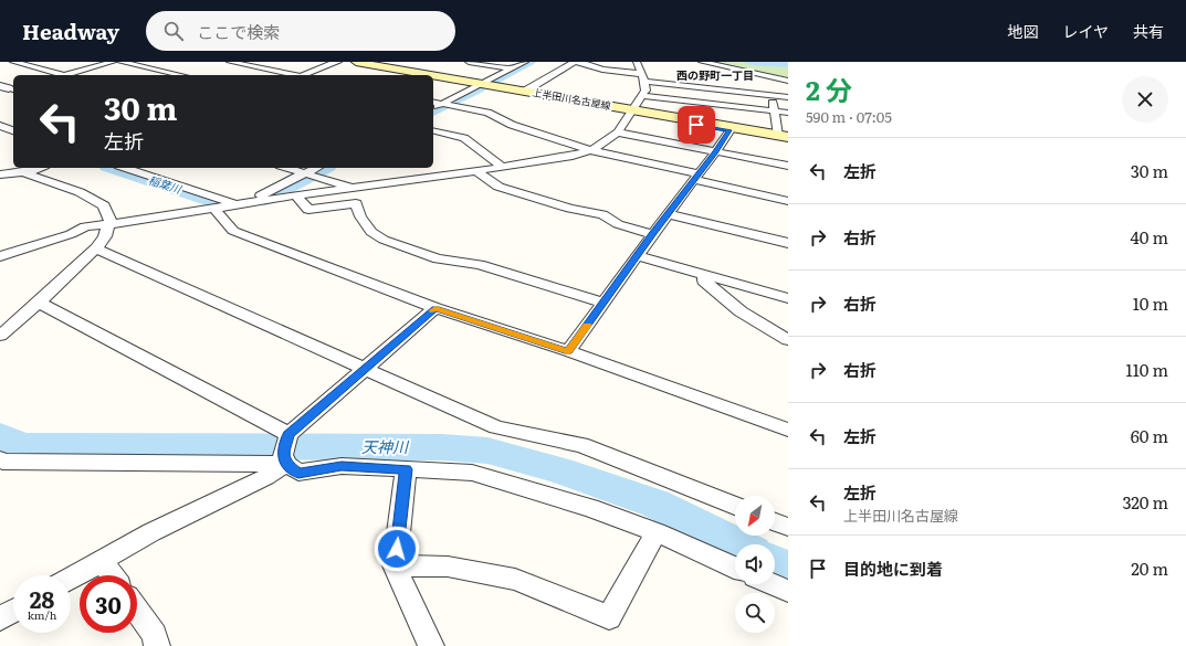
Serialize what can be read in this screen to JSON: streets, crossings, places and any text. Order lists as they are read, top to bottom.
{
  "streets": {
    "main road": ["上半田川名古屋線"]
  },
  "districts": ["西の野町一丁目"],
  "water": ["稲葉川", "天神川"],
  "north": "bottom left",
  "page": {
    "header": "Headway",
    "search": "ここで検索",
    "nav": ["地図", "レイヤ", "共有"],
    "heading": ["2 分", "590 m · 07:05"],
    "turn": ["30 m", "左折"],
    "list": [
      {
        "name": "左折",
        "value": "30 m"
      },
      {
        "name": "右折",
        "value": "40 m"
      },
      {
        "name": "右折",
        "value": "10 m"
      },
      {
        "name": "右折",
        "value": "110 m"
      },
      {
        "name": "左折",
        "value": "60 m"
      },
      {
        "name": "左折",
        "note": "上半田川名古屋線",
        "value": "320 m"
      },
      {
        "name": "目的地に到着",
        "value": "20 m"
      }
    ],
    "speed": "28 km/h",
    "limit": "30"
  }
}
